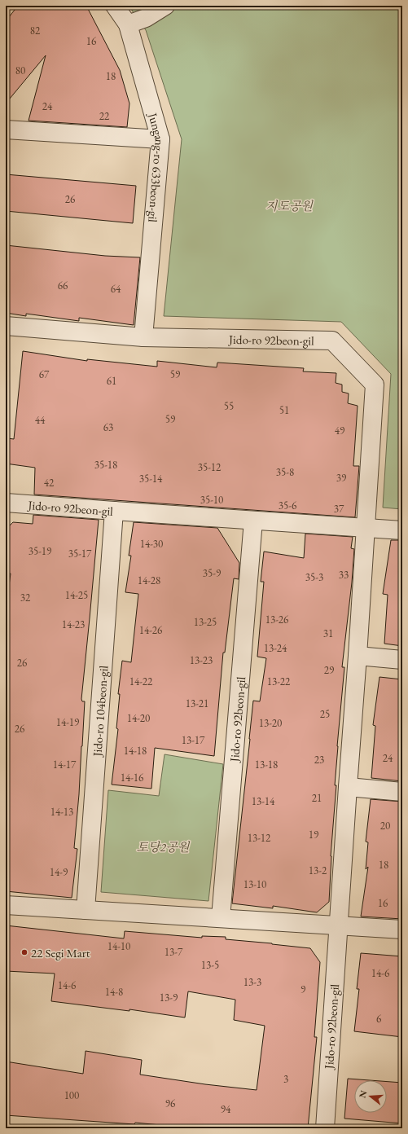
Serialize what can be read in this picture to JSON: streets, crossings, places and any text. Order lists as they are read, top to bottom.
{
  "streets": {
    "street": ["Jungang-ro 633beon-gil", "Jido-ro 92beon-gil", "Jido-ro 104beon-gil"]
  },
  "crossings": [
    ["Jungang-ro 633beon-gil", "Jido-ro 92beon-gil"],
    ["Jido-ro 92beon-gil", "Jido-ro 104beon-gil"]
  ],
  "parks": ["지도공원", "토당2공원"],
  "places": ["22 Segi Mart"],
  "house_numbers": [
    "82",
    "16",
    "80",
    "18",
    "24",
    "22",
    "26",
    "66",
    "64",
    "67",
    "59",
    "61",
    "55",
    "51",
    "59",
    "44",
    "63",
    "49",
    "35-18",
    "35-12",
    "35-8",
    "39",
    "35-14",
    "42",
    "35-10",
    "35-6",
    "37",
    "14-30",
    "35-19",
    "35-17",
    "35-9",
    "33",
    "35-3",
    "14-28",
    "14-25",
    "32",
    "13-26",
    "13-25",
    "14-23",
    "14-26",
    "31",
    "13-24",
    "13-23",
    "26",
    "29",
    "14-22",
    "13-22",
    "13-21",
    "25",
    "14-20",
    "14-19",
    "13-20",
    "26",
    "13-17",
    "14-18",
    "24",
    "23",
    "14-17",
    "13-18",
    "14-16",
    "21",
    "13-14",
    "14-13",
    "20",
    "19",
    "13-12",
    "18",
    "13-2",
    "14-9",
    "13-10",
    "16",
    "14-10",
    "13-7",
    "13-5",
    "14-6",
    "13-3",
    "14-6",
    "9",
    "14-8",
    "13-9",
    "6",
    "3",
    "100",
    "96",
    "94"
  ],
  "north": "left"
}
